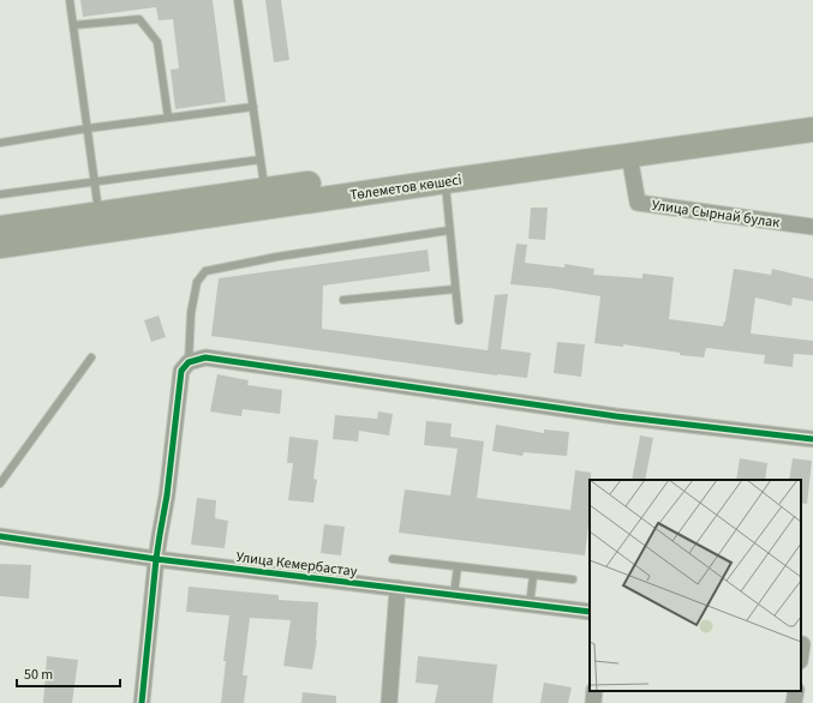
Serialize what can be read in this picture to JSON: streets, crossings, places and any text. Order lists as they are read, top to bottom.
{
  "streets": {
    "main road": ["Төлеметов көшесі"],
    "street": ["Улица Сырнай булак", "Улица Кемербастау"]
  },
  "crossings": [
    ["Төлеметов көшесі", "Улица Сырнай булак"]
  ],
  "scale_bar": "50 m"
}
